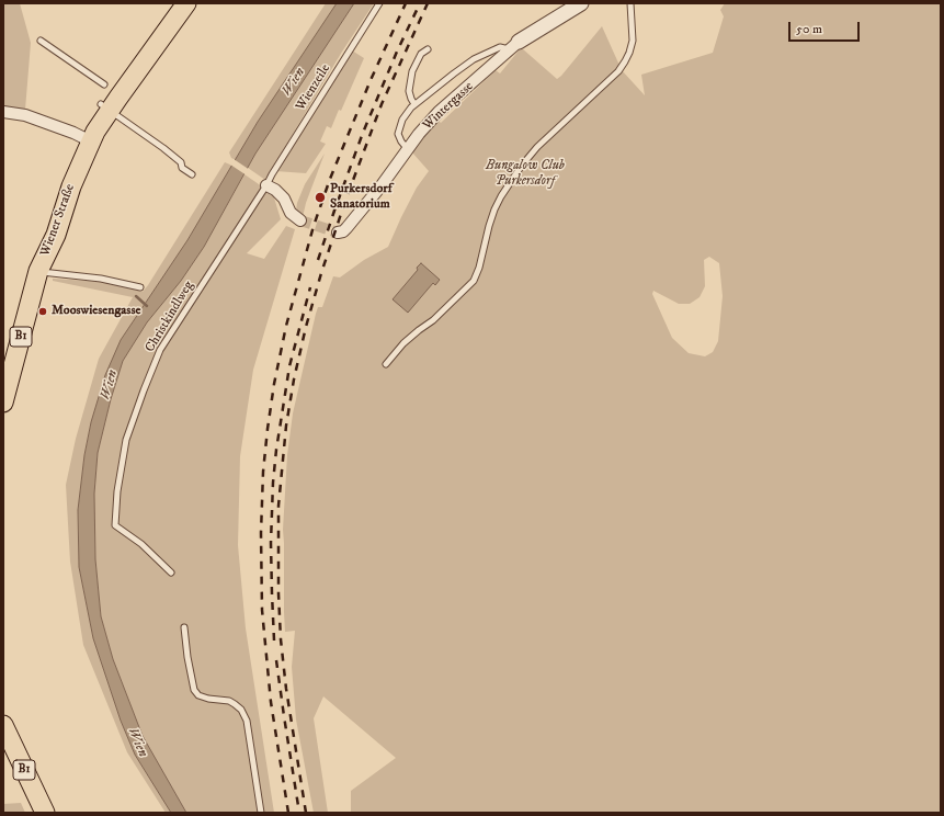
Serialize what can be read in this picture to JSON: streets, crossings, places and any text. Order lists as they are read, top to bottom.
{
  "streets": {
    "main road": ["Wiener Straße", "B1"],
    "street": ["Wintergasse"],
    "lane": ["Wienzeile", "Christkindlweg"]
  },
  "crossings": [
    ["Wienzeile", "Christkindlweg"],
    ["Wiener Straße", "B1"]
  ],
  "water": ["Wien"],
  "parks": ["Bungalow Club Purkersdorf"],
  "places": ["Purkersdorf Sanatorium", "Mooswiesengasse"],
  "scale_bar": "50 m"
}
